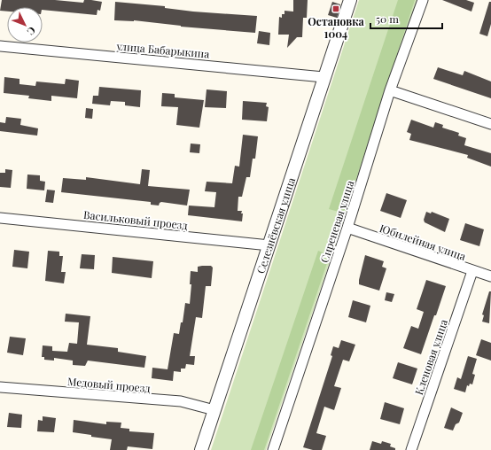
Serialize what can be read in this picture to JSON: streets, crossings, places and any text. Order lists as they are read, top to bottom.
{
  "streets": {
    "street": [
      "улица Бабарыкина",
      "Васильковый проезд",
      "Сиреневая улица",
      "Селезнёвская улица",
      "Юбилейная улица",
      "Кленовая улица",
      "Медовый проезд"
    ]
  },
  "crossings": [
    ["улица Бабарыкина", "Селезнёвская улица"],
    ["Васильковый проезд", "Селезнёвская улица"],
    ["Сиреневая улица", "Юбилейная улица"],
    ["Селезнёвская улица", "Медовый проезд"],
    ["Юбилейная улица", "Кленовая улица"]
  ],
  "places": {
    "transit": ["Остановка 1004"]
  },
  "scale_bar": "50 m",
  "north": "bottom right"
}
